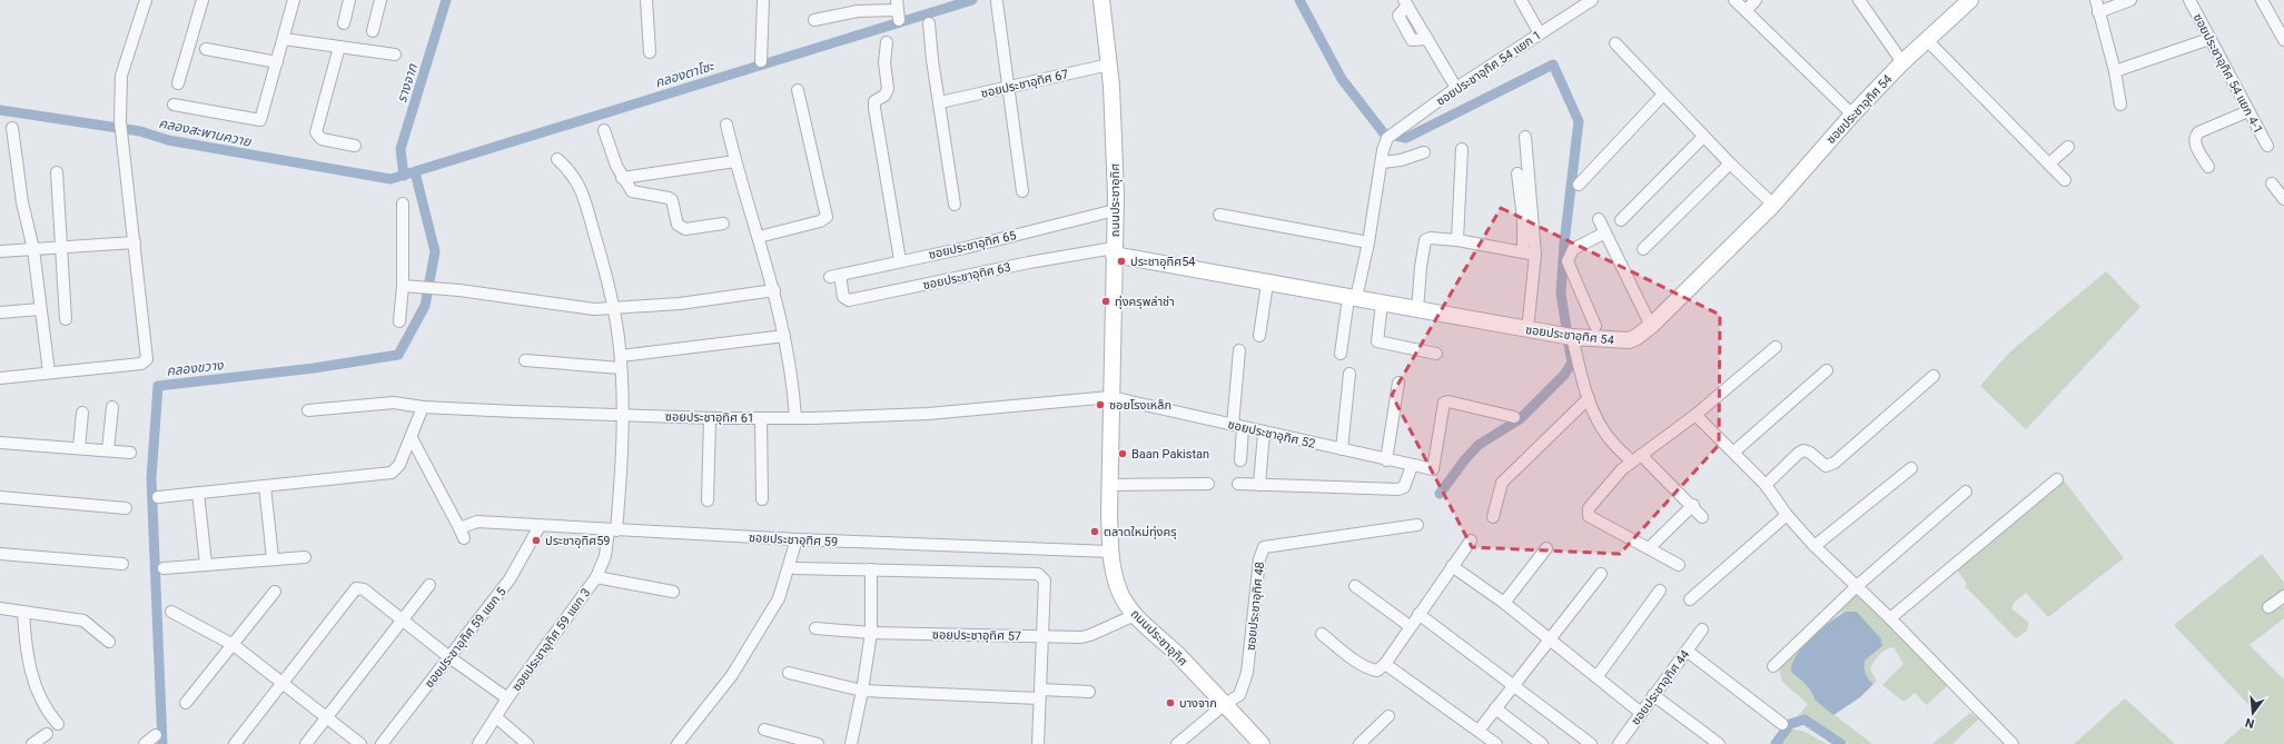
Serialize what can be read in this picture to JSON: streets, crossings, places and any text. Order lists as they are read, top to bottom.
{
  "streets": {
    "street": [
      "ซอยประชาอุทิศ 54 แยก 1",
      "ซอยประชาอุทิศ 54 แยก 4-1",
      "ซอยประชาอุทิศ 67",
      "ซอยประชาอุทิศ 54",
      "ถนนประชาอุทิศ",
      "ซอยประชาอุทิศ 65",
      "ซอยประชาอุทิศ 63",
      "ซอยประชาอุทิศ 61",
      "ซอยประชาอุทิศ 52",
      "ซอยประชาอุทิศ 59",
      "ซอยประชาอุทิศ 48",
      "ซอยประชาอุทิศ 57",
      "ซอยประชาอุทิศ 59 แยก 5",
      "ซอยประชาอุทิศ 59 แยก 3",
      "ซอยประชาอุทิศ 44"
    ]
  },
  "crossings": [
    ["ซอยประชาอุทิศ 67", "ถนนประชาอุทิศ"],
    ["ซอยประชาอุทิศ 54", "ถนนประชาอุทิศ"],
    ["ซอยประชาอุทิศ 54", "ซอยประชาอุทิศ 63"],
    ["ถนนประชาอุทิศ", "ซอยประชาอุทิศ 65"],
    ["ถนนประชาอุทิศ", "ซอยประชาอุทิศ 63"],
    ["ถนนประชาอุทิศ", "ซอยประชาอุทิศ 61"],
    ["ถนนประชาอุทิศ", "ซอยประชาอุทิศ 52"],
    ["ถนนประชาอุทิศ", "ซอยประชาอุทิศ 59"],
    ["ถนนประชาอุทิศ", "ซอยประชาอุทิศ 48"],
    ["ถนนประชาอุทิศ", "ซอยประชาอุทิศ 57"],
    ["ซอยประชาอุทิศ 65", "ซอยประชาอุทิศ 63"],
    ["ซอยประชาอุทิศ 61", "ซอยประชาอุทิศ 52"],
    ["ซอยประชาอุทิศ 61", "ซอยประชาอุทิศ 59 แยก 3"],
    ["ซอยประชาอุทิศ 59", "ซอยประชาอุทิศ 59 แยก 5"],
    ["ซอยประชาอุทิศ 59", "ซอยประชาอุทิศ 59 แยก 3"]
  ],
  "water": [
    "คลองตาโซะ",
    "รางจาก",
    "คลองสะพานควาย",
    "คลองขวาง"
  ],
  "places": [
    "ประชาอุทิศ54",
    "ทุ่งครุพล่าช่า",
    "ซอยโรงเหล็ก",
    "Baan Pakistan",
    "ตลาดใหม่ทุ่งครุ",
    "ประชาอุทิศ59",
    "บางจาก"
  ],
  "north": "bottom"
}
